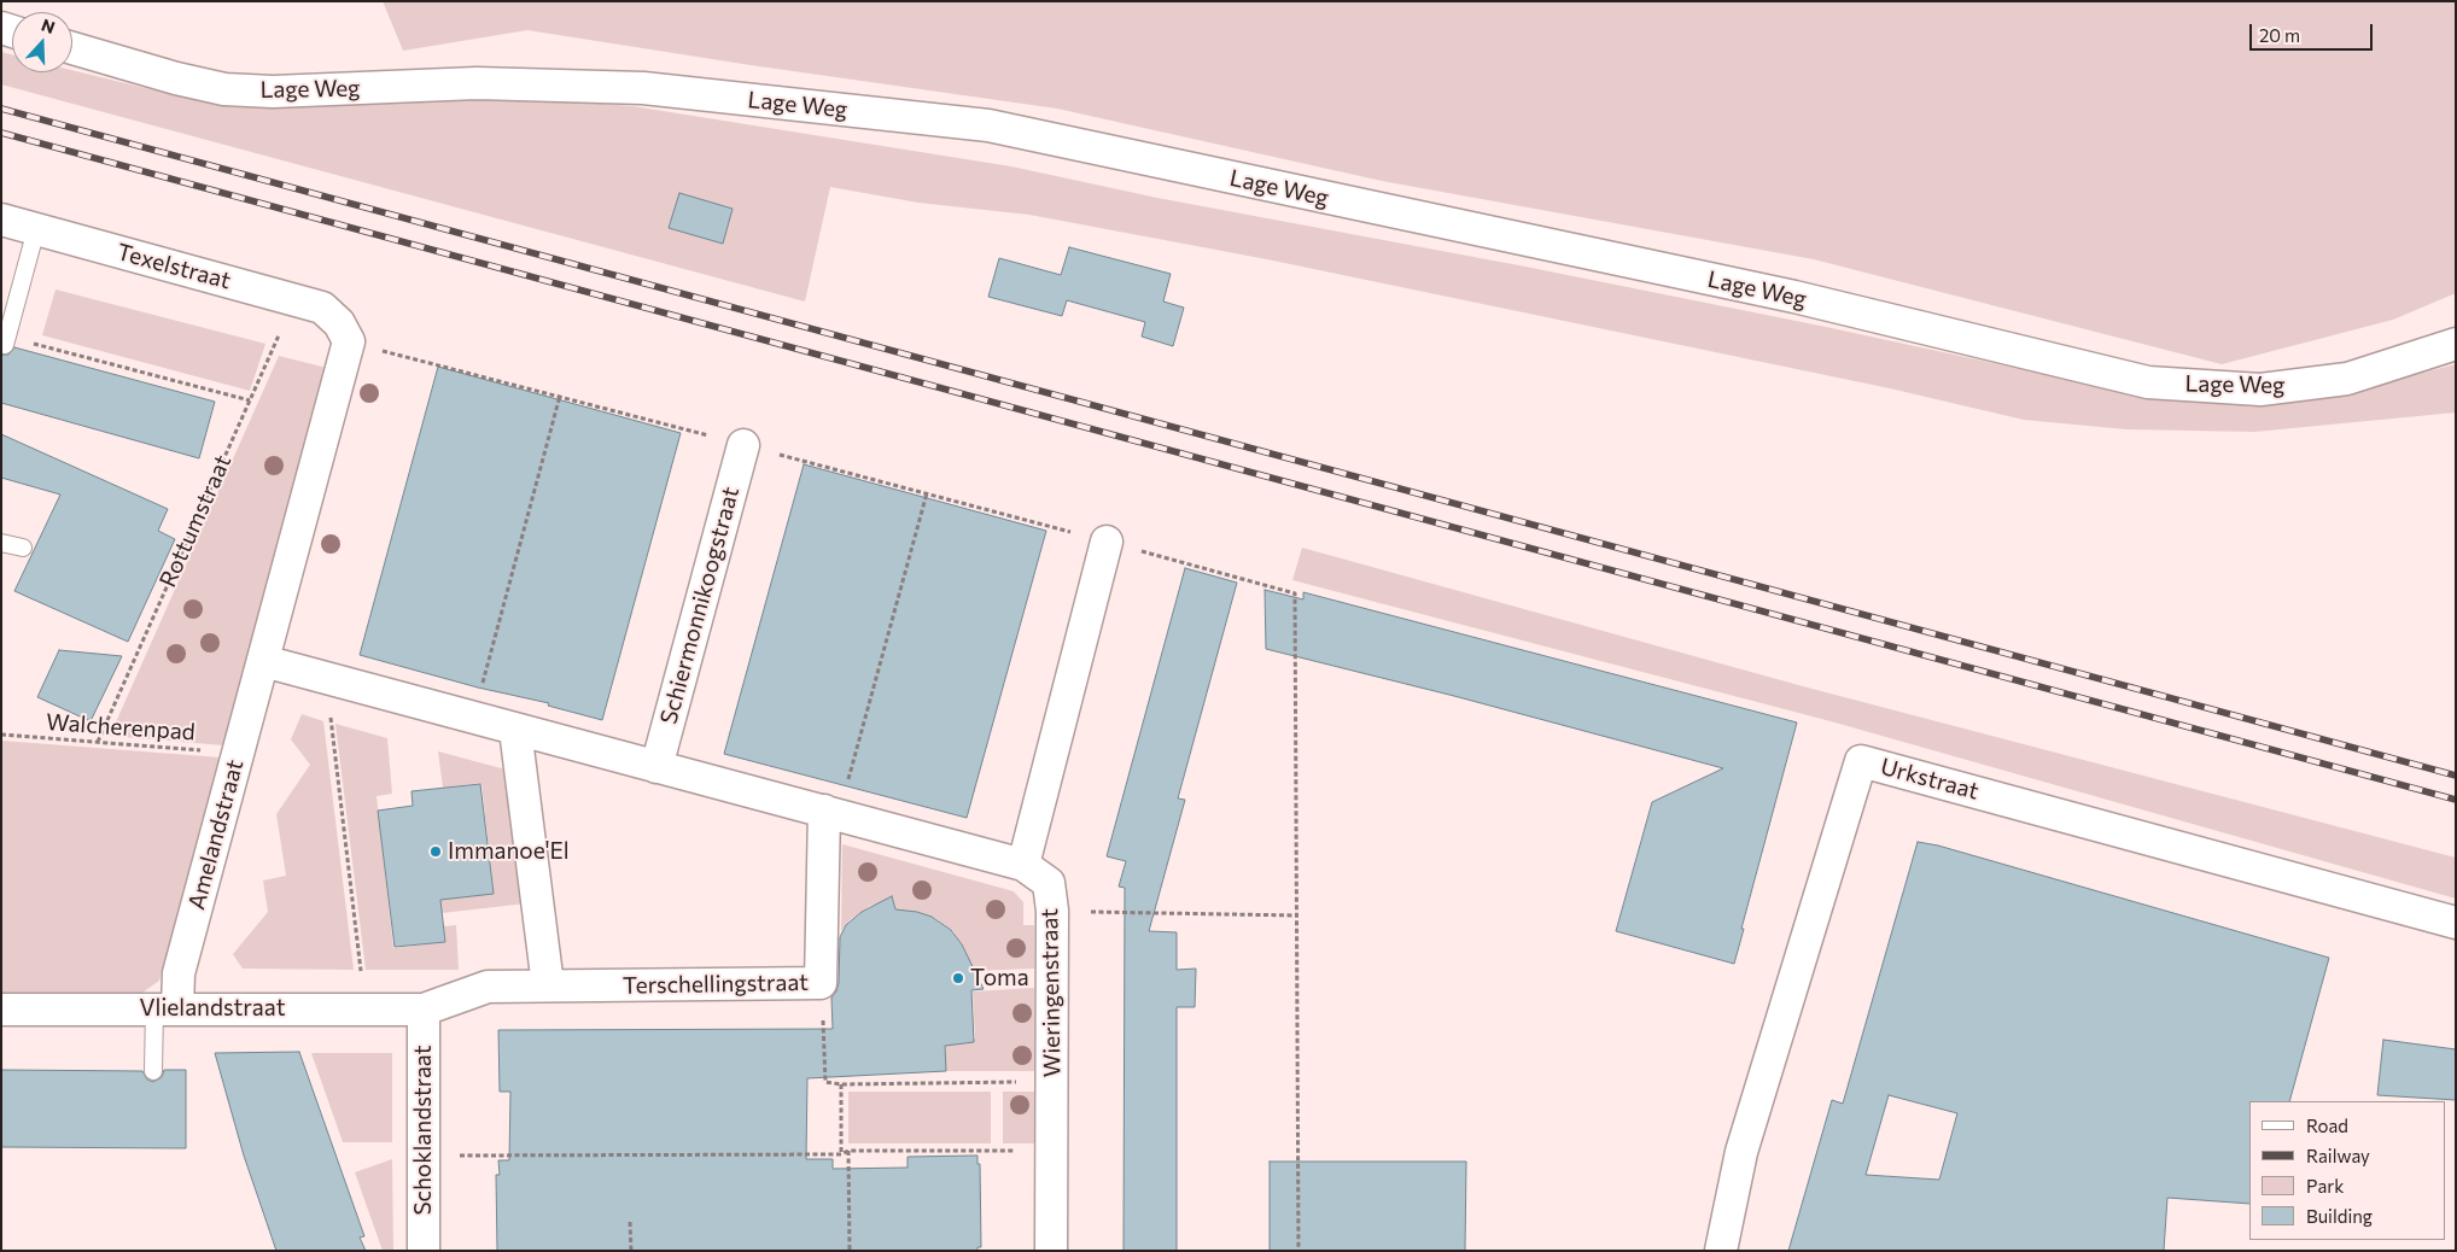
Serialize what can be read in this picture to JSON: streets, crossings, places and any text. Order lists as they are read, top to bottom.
{
  "streets": {
    "street": [
      "Lage Weg",
      "Texelstraat",
      "Schiermonnikoogstraat",
      "Urkstraat",
      "Amelandstraat",
      "Terschellingstraat",
      "Wieringenstraat",
      "Vlielandstraat",
      "Schoklandstraat"
    ],
    "path": ["Rottumstraat", "Walcherenpad"]
  },
  "crossings": [
    ["Texelstraat", "Rottumstraat"],
    ["Rottumstraat", "Walcherenpad"],
    ["Walcherenpad", "Amelandstraat"],
    ["Amelandstraat", "Vlielandstraat"],
    ["Terschellingstraat", "Vlielandstraat"],
    ["Terschellingstraat", "Schoklandstraat"],
    ["Vlielandstraat", "Schoklandstraat"]
  ],
  "places": ["Immanoe'El", "Toma"],
  "legend": [
    "Road",
    "Railway",
    "Park",
    "Building"
  ],
  "scale_bar": "20 m",
  "north": "top"
}
